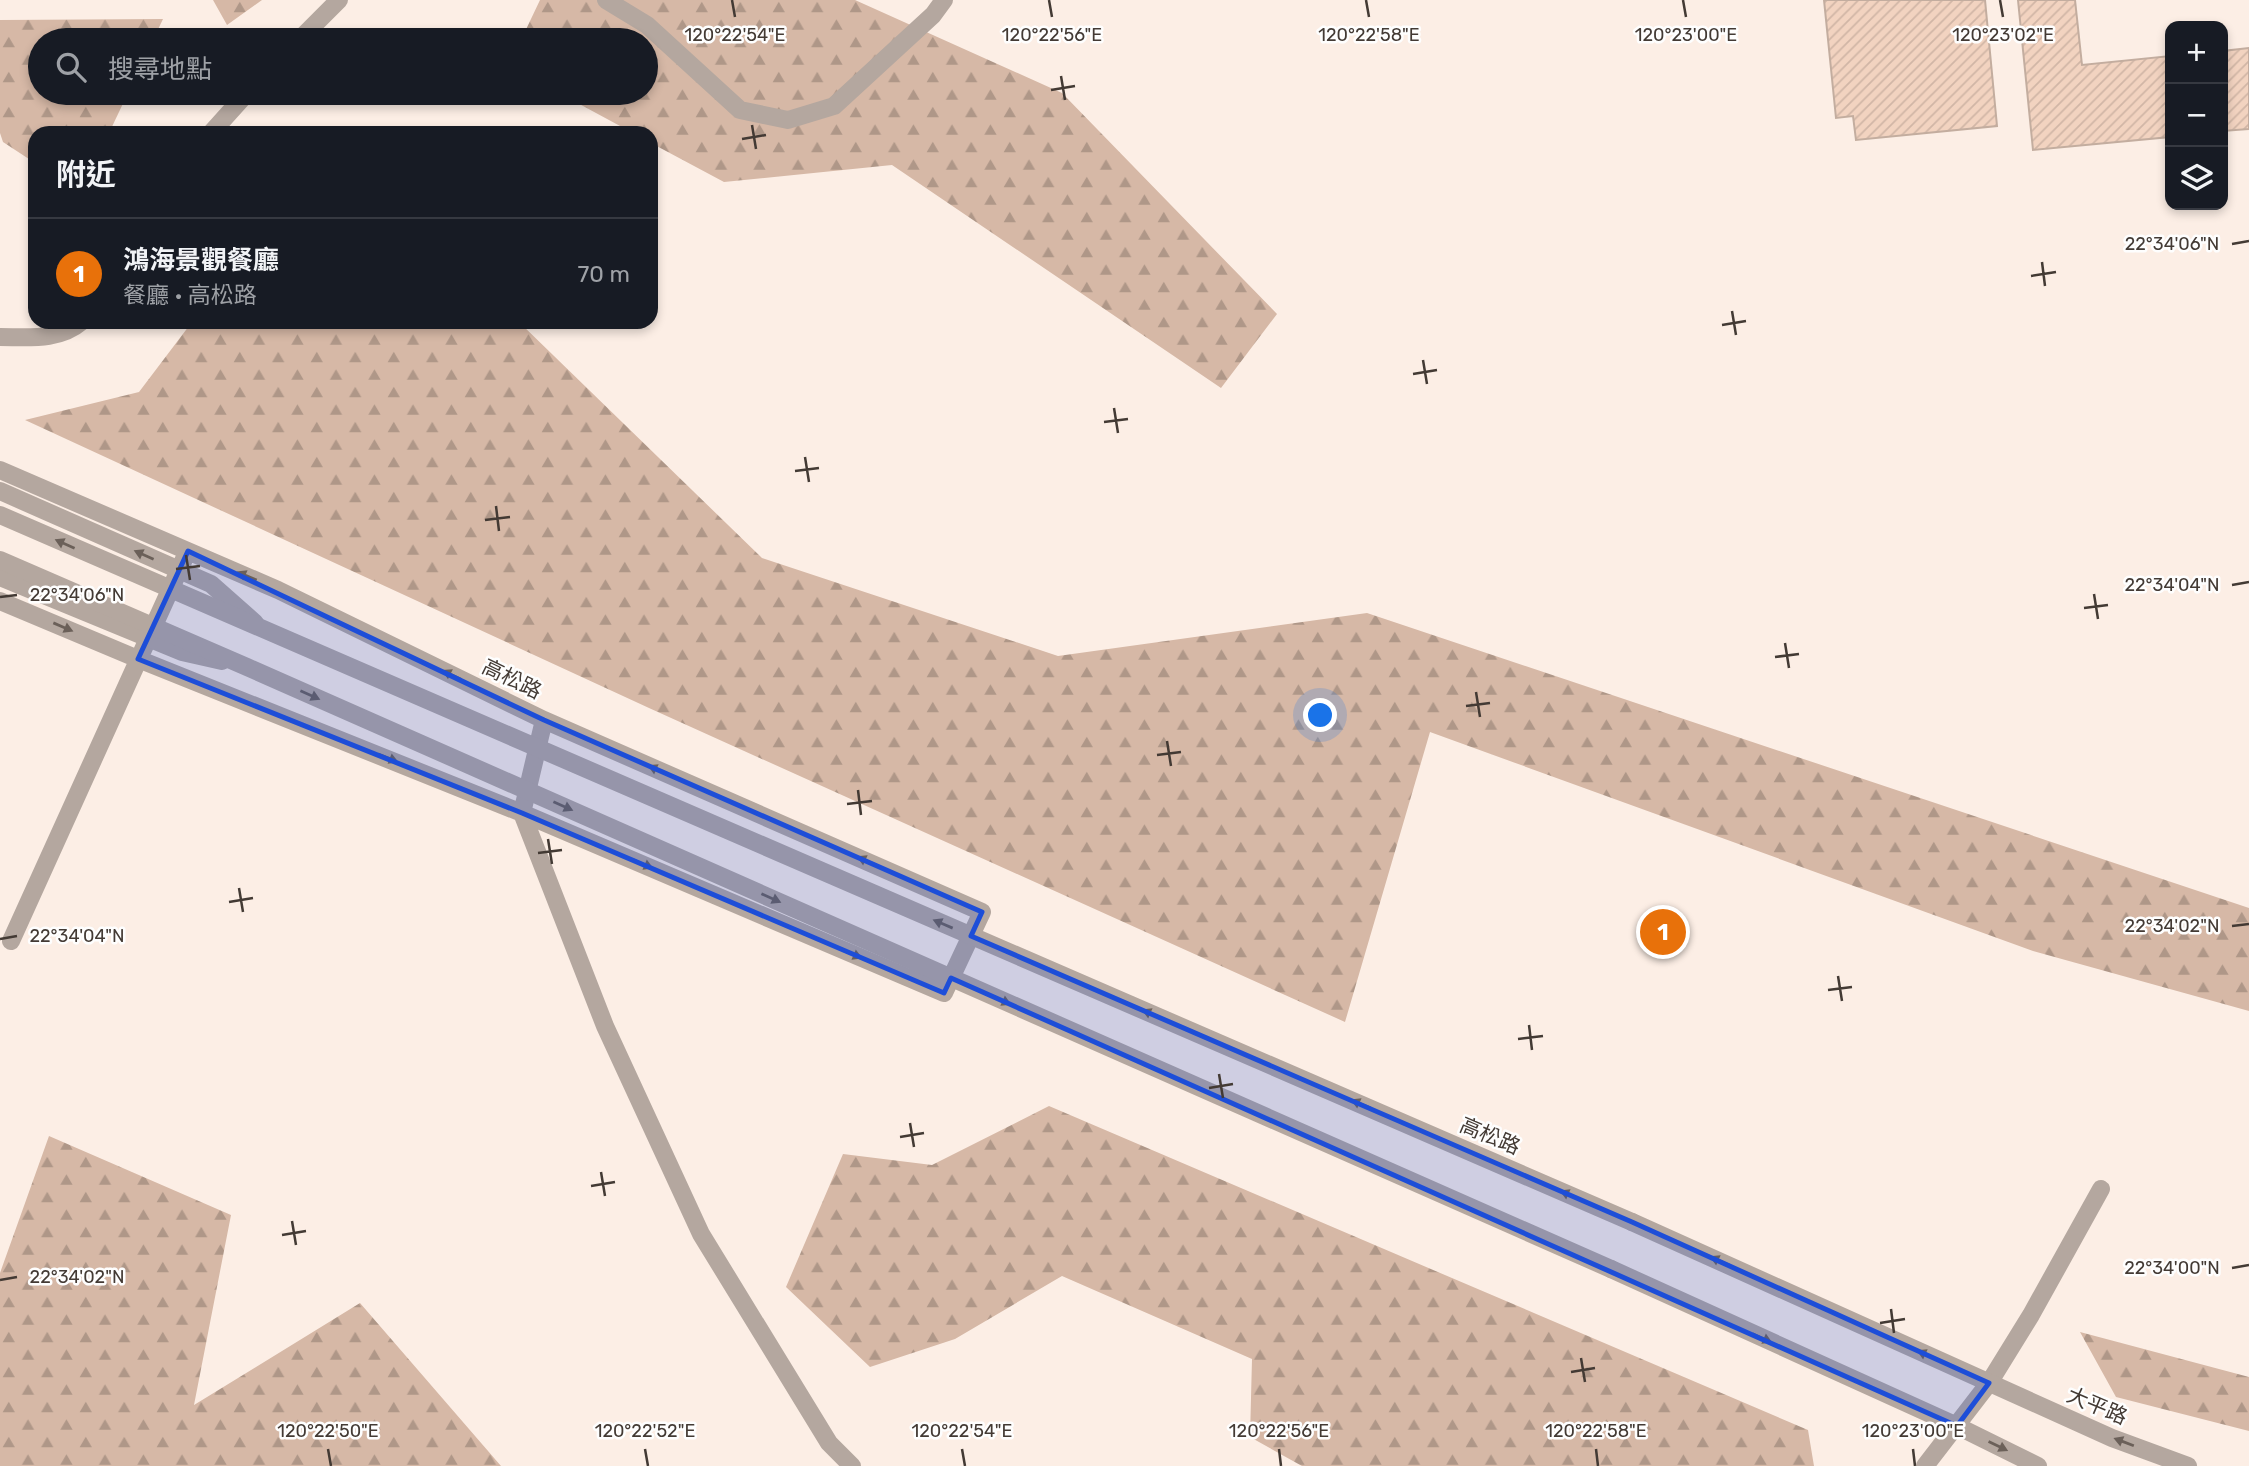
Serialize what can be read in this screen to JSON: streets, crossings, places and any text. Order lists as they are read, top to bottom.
{
  "streets": {
    "street": ["高松路", "大平路"]
  },
  "crossings": [
    ["高松路", "大平路"]
  ],
  "page": {
    "map_buttons": ["+", "−"],
    "search": "搜尋地點",
    "heading": "附近",
    "list": [
      {
        "mark": "1",
        "name": "鴻海景觀餐廳",
        "note": "餐廳 · 高松路",
        "value": "70 m"
      }
    ],
    "pins": "1"
  },
  "coordinates": [
    "120°22'54\"E",
    "120°22'56\"E",
    "120°22'58\"E",
    "120°23'00\"E",
    "120°23'02\"E",
    "22°34'06\"N",
    "22°34'04\"N",
    "22°34'02\"N",
    "22°34'00\"N",
    "120°22'50\"E",
    "120°22'52\"E"
  ]
}
